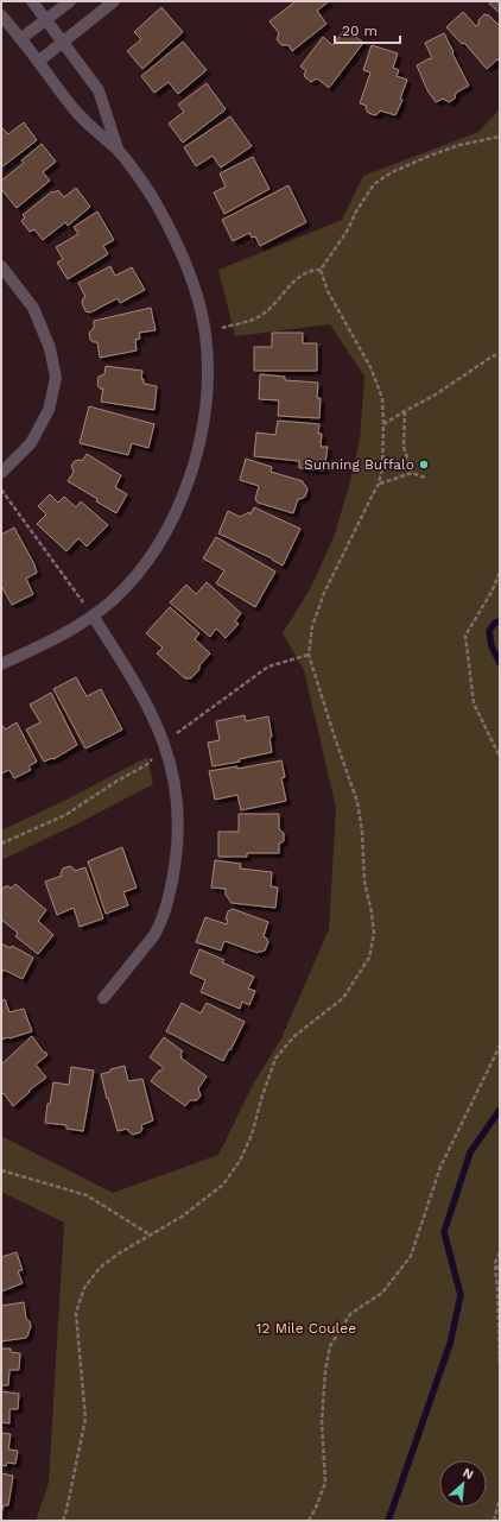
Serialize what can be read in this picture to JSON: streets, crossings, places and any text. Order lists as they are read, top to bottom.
{
  "parks": ["12 Mile Coulee"],
  "places": ["Sunning Buffalo"],
  "scale_bar": "20 m",
  "north": "top right"
}
